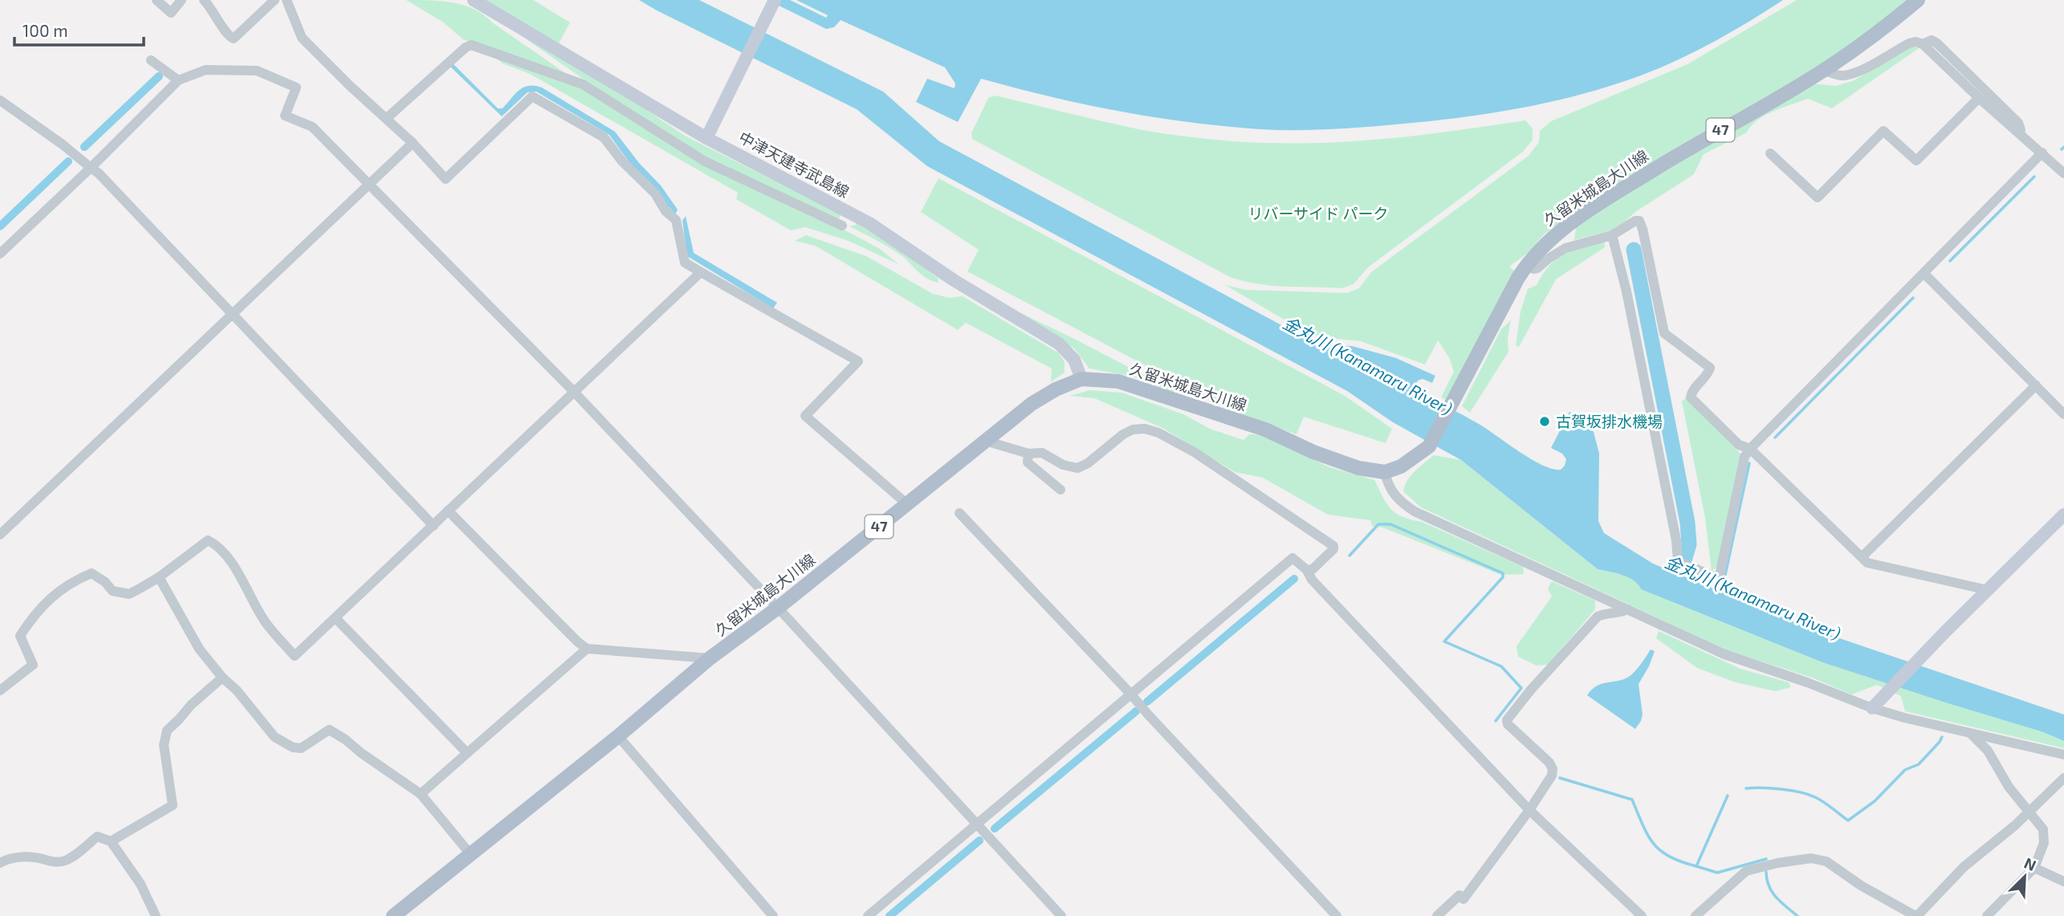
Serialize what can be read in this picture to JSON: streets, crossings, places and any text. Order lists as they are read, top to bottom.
{
  "streets": {
    "main road": ["47", "中津天建寺武島線", "久留米城島大川線"]
  },
  "crossings": [
    ["中津天建寺武島線", "久留米城島大川線"]
  ],
  "water": ["金丸川 (Kanamaru River)"],
  "parks": ["リバーサイド パーク"],
  "places": ["古賀坂排水機場"],
  "scale_bar": "100 m",
  "north": "top right"
}
